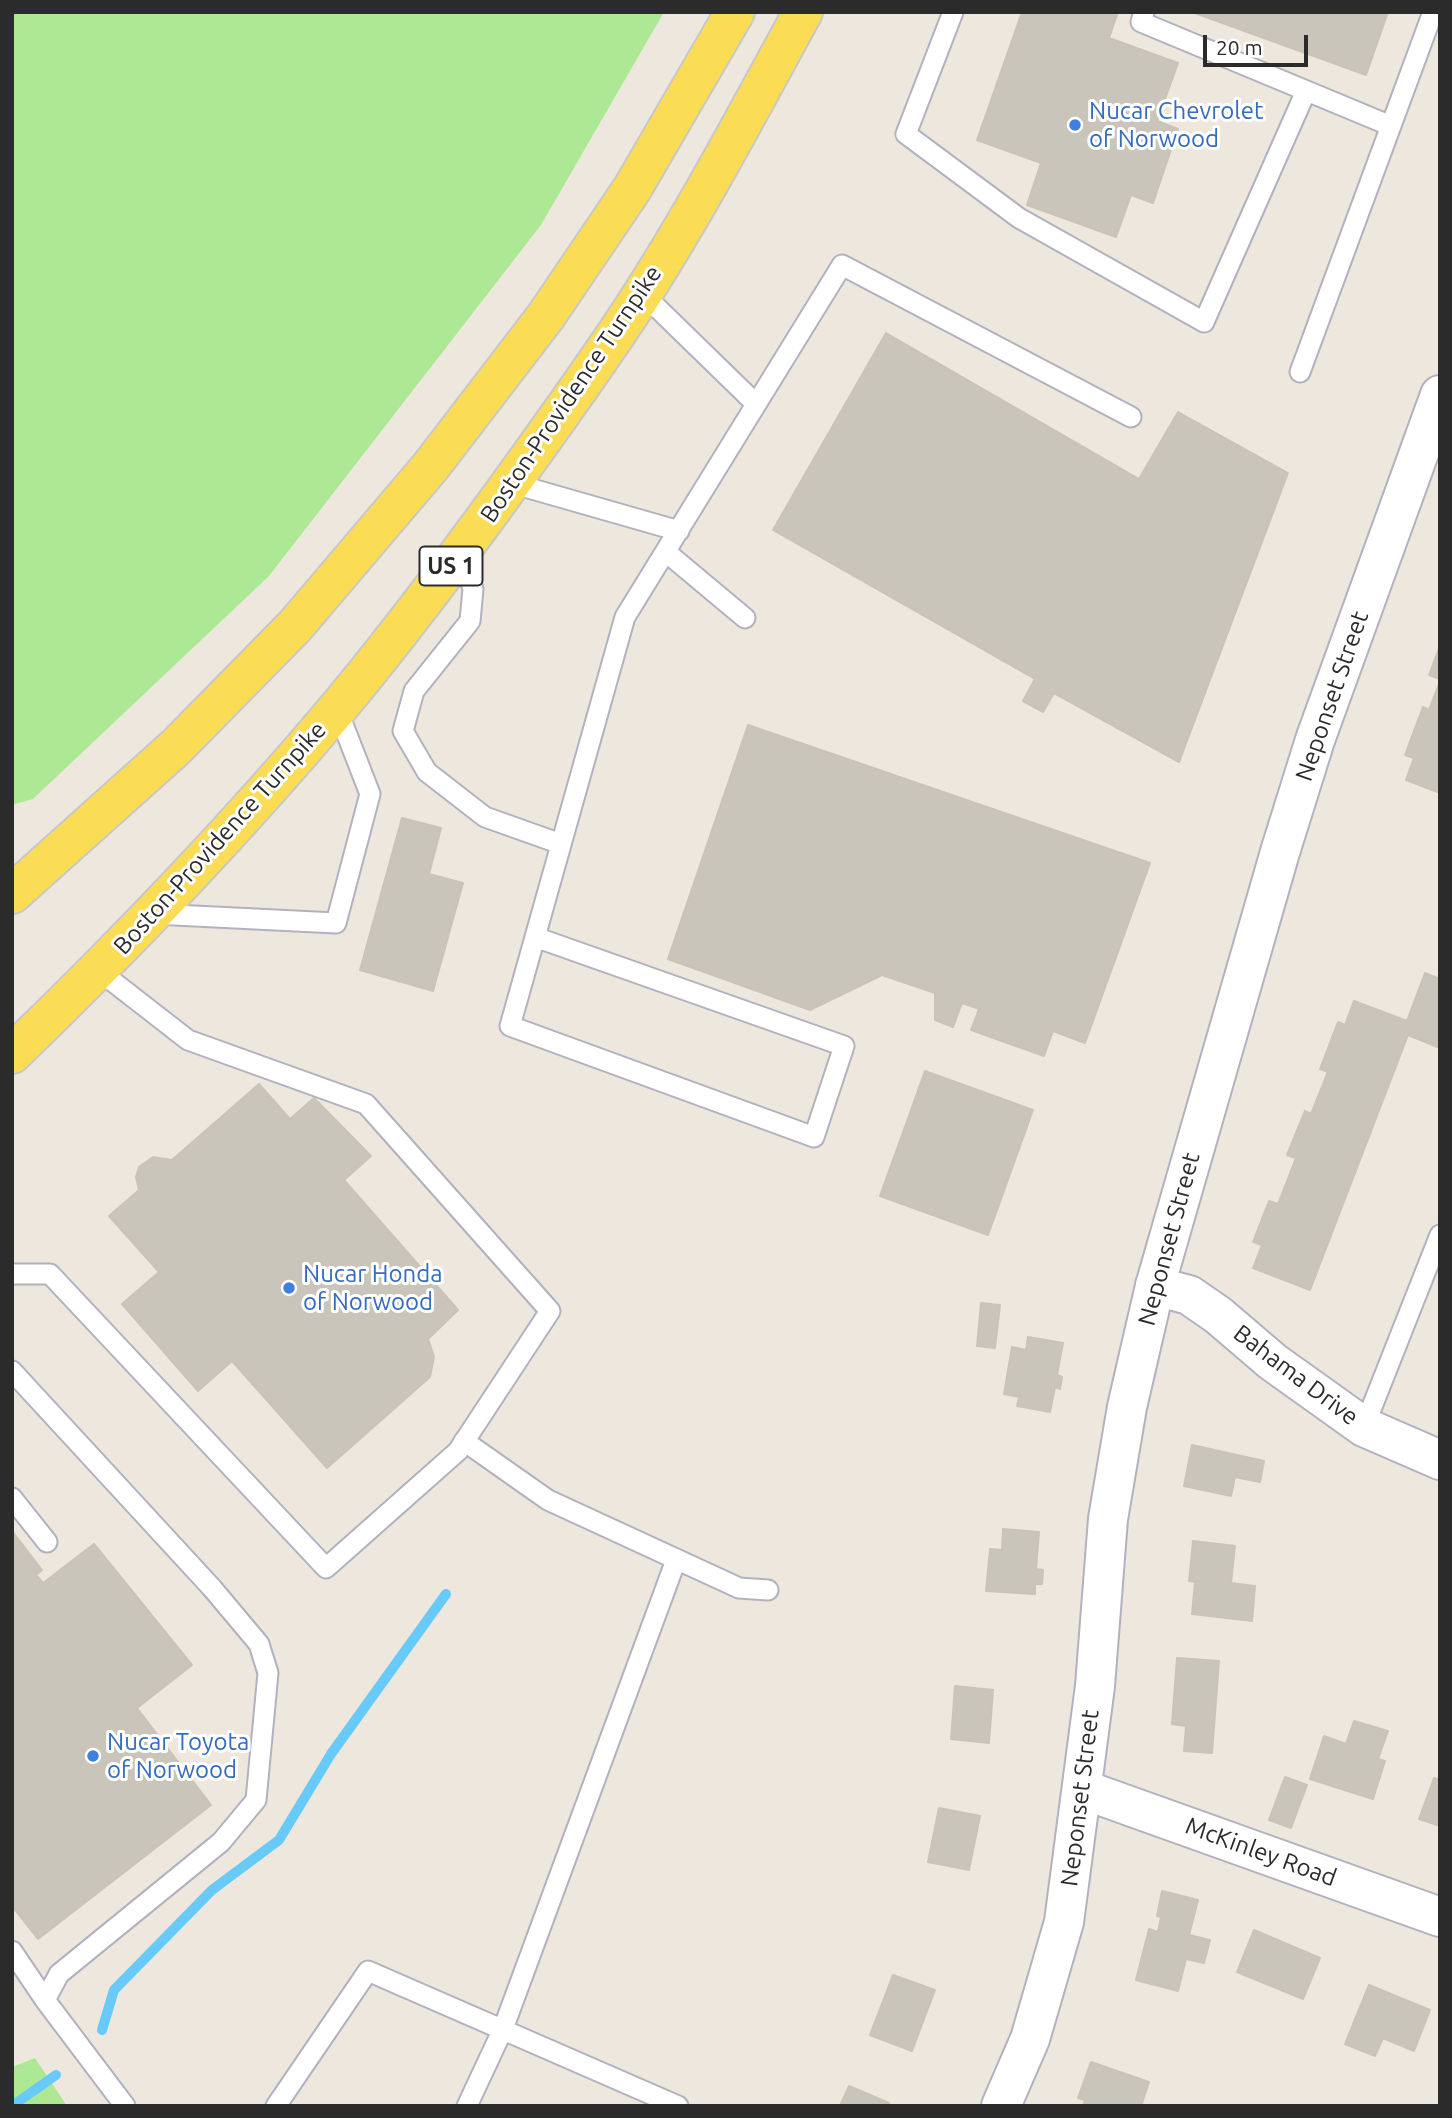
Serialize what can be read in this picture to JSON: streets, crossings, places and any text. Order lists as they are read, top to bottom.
{
  "streets": {
    "main road": ["Boston-Providence Turnpike", "US 1"],
    "street": ["Neponset Street", "Bahama Drive", "McKinley Road"]
  },
  "crossings": [
    ["Neponset Street", "Bahama Drive"],
    ["Neponset Street", "McKinley Road"]
  ],
  "places": ["Nucar Chevrolet of Norwood", "Nucar Honda of Norwood", "Nucar Toyota of Norwood"],
  "scale_bar": "20 m"
}
